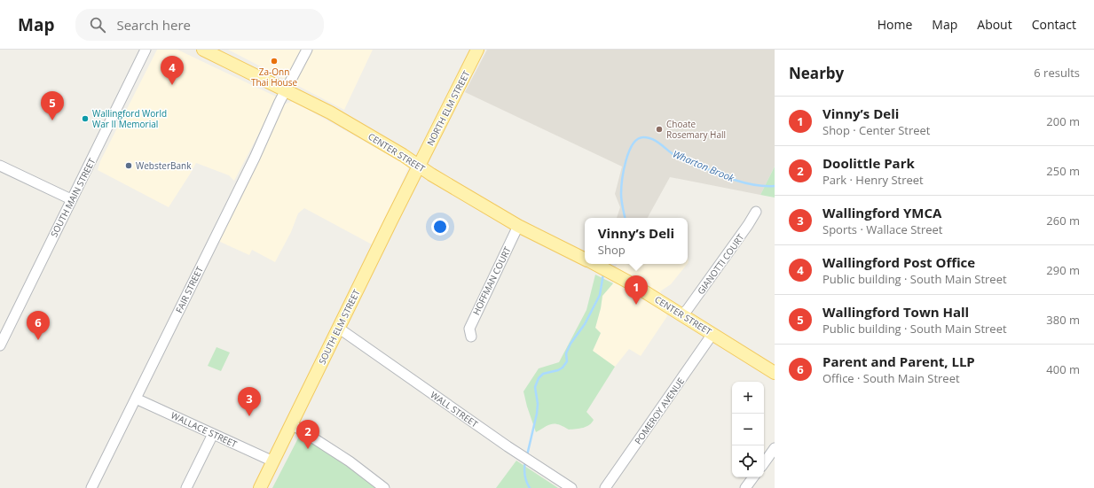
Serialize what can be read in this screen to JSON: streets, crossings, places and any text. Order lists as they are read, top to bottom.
{
  "streets": {
    "main road": ["NORTH ELM STREET", "CENTER STREET", "SOUTH ELM STREET"],
    "street": [
      "SOUTH MAIN STREET",
      "GIANOTTI COURT",
      "HOFFMAN COURT",
      "FAIR STREET",
      "WALL STREET",
      "POMEROY AVENUE",
      "WALLACE STREET"
    ]
  },
  "crossings": [
    ["NORTH ELM STREET", "CENTER STREET"],
    ["NORTH ELM STREET", "SOUTH ELM STREET"],
    ["CENTER STREET", "GIANOTTI COURT"],
    ["CENTER STREET", "HOFFMAN COURT"],
    ["CENTER STREET", "FAIR STREET"],
    ["CENTER STREET", "SOUTH ELM STREET"],
    ["CENTER STREET", "POMEROY AVENUE"],
    ["FAIR STREET", "WALLACE STREET"],
    ["SOUTH ELM STREET", "WALL STREET"],
    ["SOUTH ELM STREET", "WALLACE STREET"]
  ],
  "water": ["Wharton Brook"],
  "places": [
    "Za-Onn Thai House",
    "Wallingford World War II Memorial",
    "Choate Rosemary Hall",
    "WebsterBank"
  ],
  "page": {
    "header": "Map",
    "search": "Search here",
    "nav": [
      "Home",
      "Map",
      "About",
      "Contact"
    ],
    "heading": ["Nearby", "6 results"],
    "pins": [
      "4",
      "5",
      "1",
      "6",
      "3",
      "2"
    ],
    "list": [
      {
        "mark": "1",
        "name": "Vinny’s Deli",
        "note": "Shop · Center Street",
        "value": "200 m"
      },
      {
        "mark": "2",
        "name": "Doolittle Park",
        "note": "Park · Henry Street",
        "value": "250 m"
      },
      {
        "mark": "3",
        "name": "Wallingford YMCA",
        "note": "Sports · Wallace Street",
        "value": "260 m"
      },
      {
        "mark": "4",
        "name": "Wallingford Post Office",
        "note": "Public building · South Main Street",
        "value": "290 m"
      },
      {
        "mark": "5",
        "name": "Wallingford Town Hall",
        "note": "Public building · South Main Street",
        "value": "380 m"
      },
      {
        "mark": "6",
        "name": "Parent and Parent, LLP",
        "note": "Office · South Main Street",
        "value": "400 m"
      }
    ],
    "popup": ["Vinny’s Deli", "Shop"],
    "map_buttons": ["+", "−"]
  }
}
